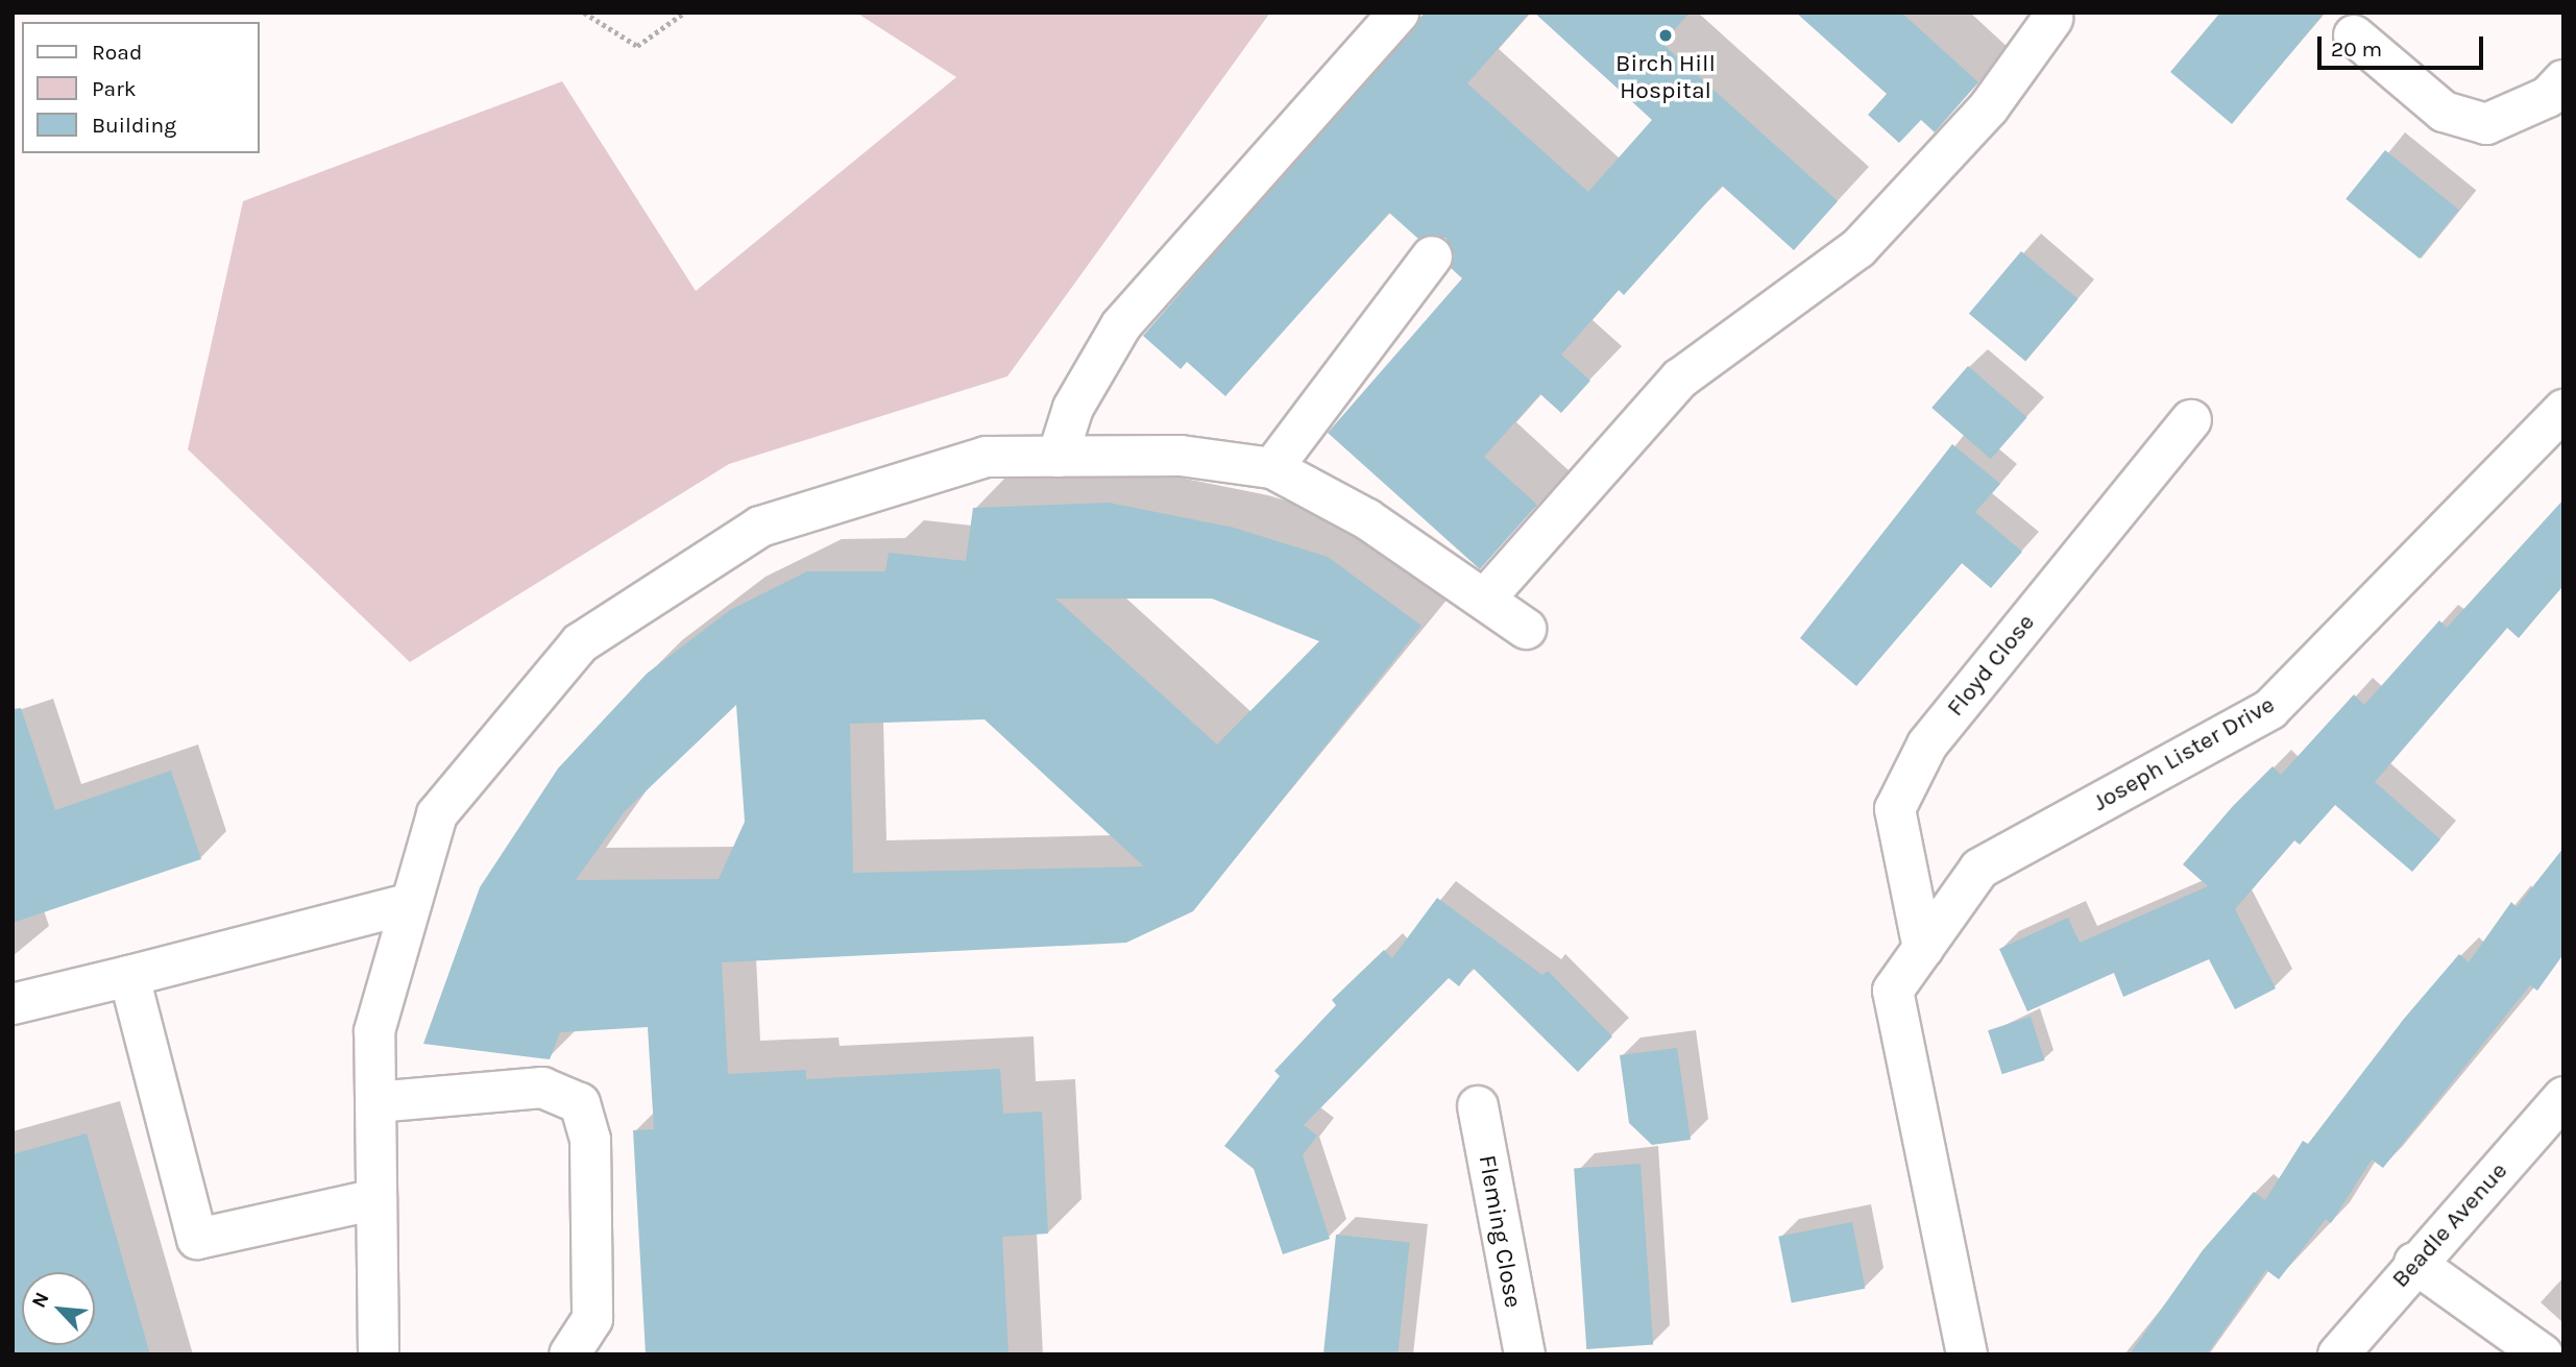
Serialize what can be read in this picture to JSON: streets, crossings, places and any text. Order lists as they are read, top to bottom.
{
  "streets": {
    "street": [
      "Floyd Close",
      "Joseph Lister Drive",
      "Beadle Avenue",
      "Fleming Close"
    ]
  },
  "crossings": [
    ["Floyd Close", "Joseph Lister Drive"]
  ],
  "places": ["Birch Hill Hospital"],
  "legend": ["Road", "Park", "Building"],
  "scale_bar": "20 m",
  "north": "top left"
}
